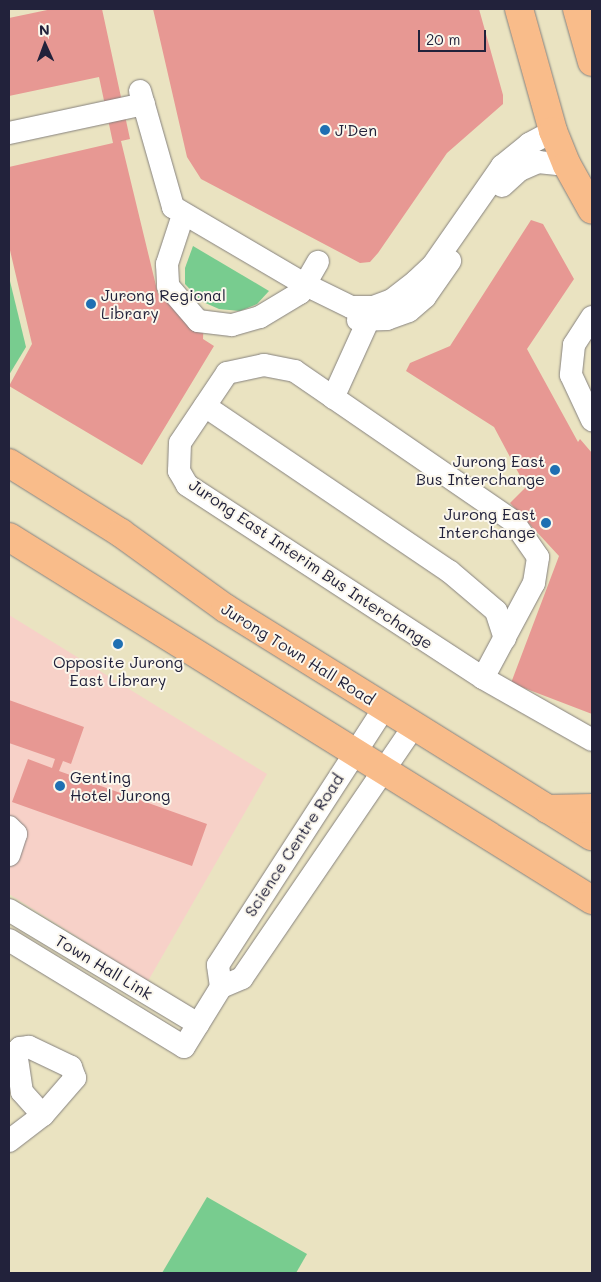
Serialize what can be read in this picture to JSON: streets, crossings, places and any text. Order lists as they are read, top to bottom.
{
  "streets": {
    "main road": ["Jurong Town Hall Road"],
    "street": ["Jurong East Interim Bus Interchange", "Science Centre Road", "Town Hall Link"]
  },
  "crossings": [
    ["Jurong Town Hall Road", "Science Centre Road"]
  ],
  "places": [
    "J'Den",
    "Jurong Regional Library",
    "Jurong East Bus Interchange",
    "Jurong East Interchange",
    "Opposite Jurong East Library",
    "Genting Hotel Jurong"
  ],
  "scale_bar": "20 m",
  "north": "top"
}
